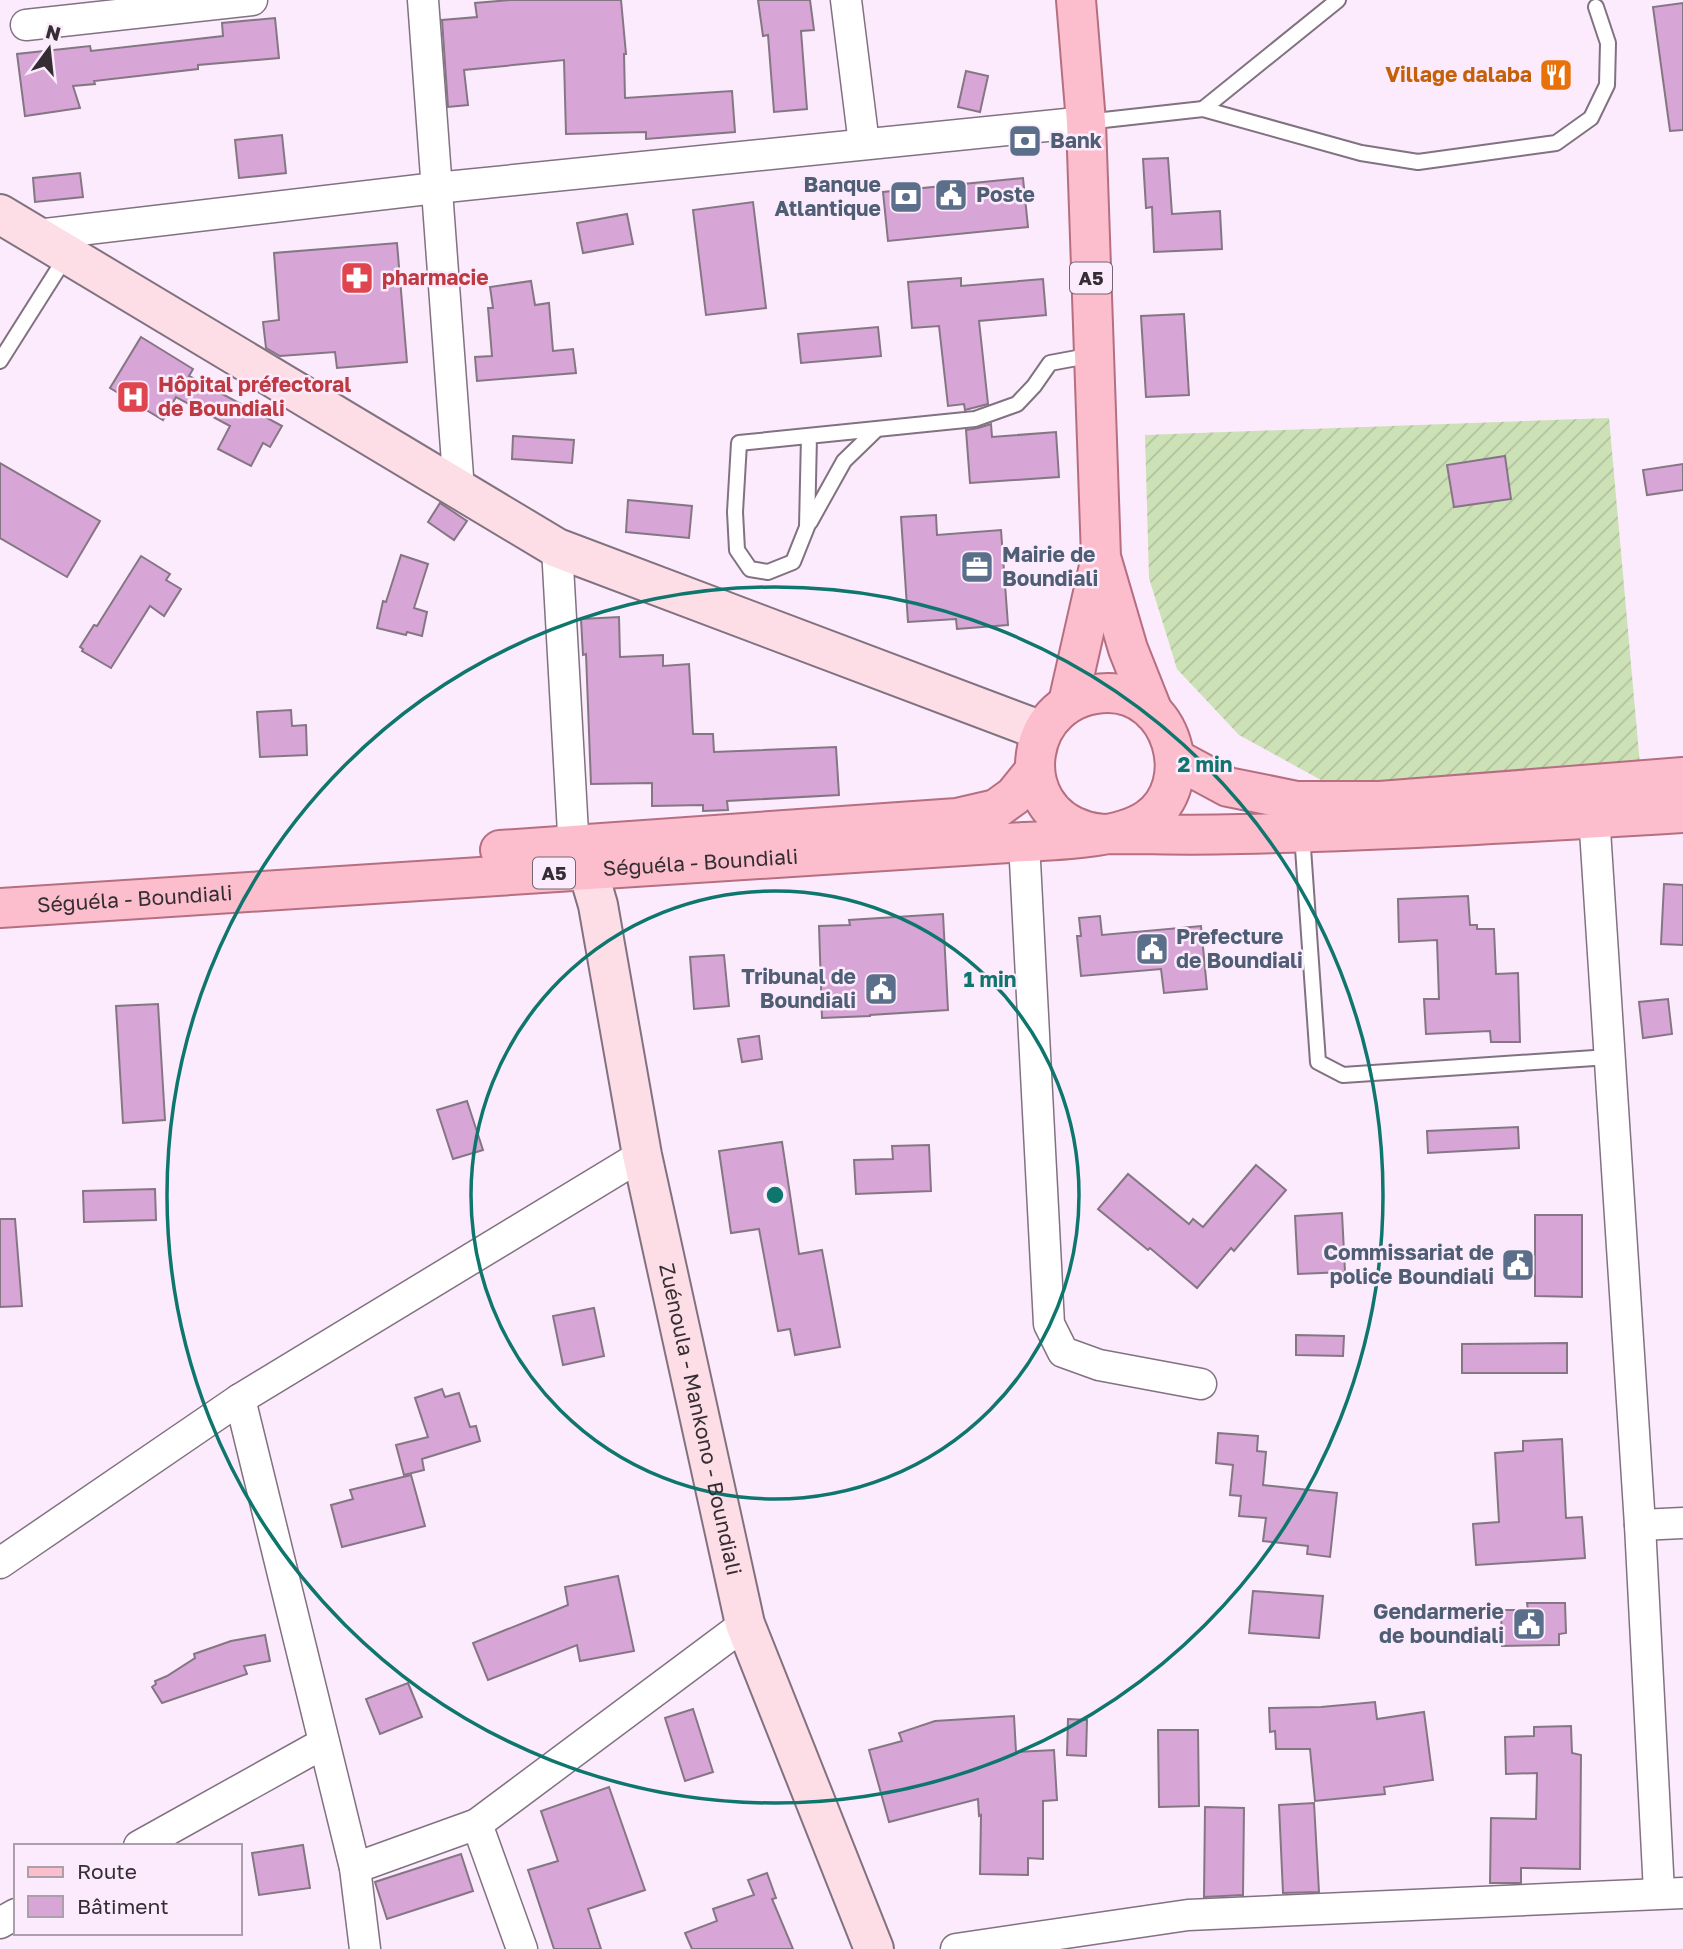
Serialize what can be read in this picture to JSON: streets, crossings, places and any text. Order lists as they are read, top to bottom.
{
  "streets": {
    "main road": ["A5", "Séguéla - Boundiali"],
    "street": ["Zuénoula - Mankono - Boundiali"]
  },
  "crossings": [
    ["A5", "Séguéla - Boundiali"],
    ["Séguéla - Boundiali", "Zuénoula - Mankono - Boundiali"]
  ],
  "places": {
    "restaurant": ["Village dalaba"],
    "bank": ["Bank", "Banque Atlantique"],
    "public building": [
      "Poste",
      "Prefecture de Boundiali",
      "Tribunal de Boundiali",
      "Commissariat de police Boundiali",
      "Gendarmerie de boundiali"
    ],
    "pharmacy": ["pharmacie"],
    "hospital": ["Hôpital préfectoral de Boundiali"],
    "office": ["Mairie de Boundiali"]
  },
  "legend": ["Route", "Bâtiment"],
  "north": "top",
  "rings": ["2 min", "1 min"]
}
